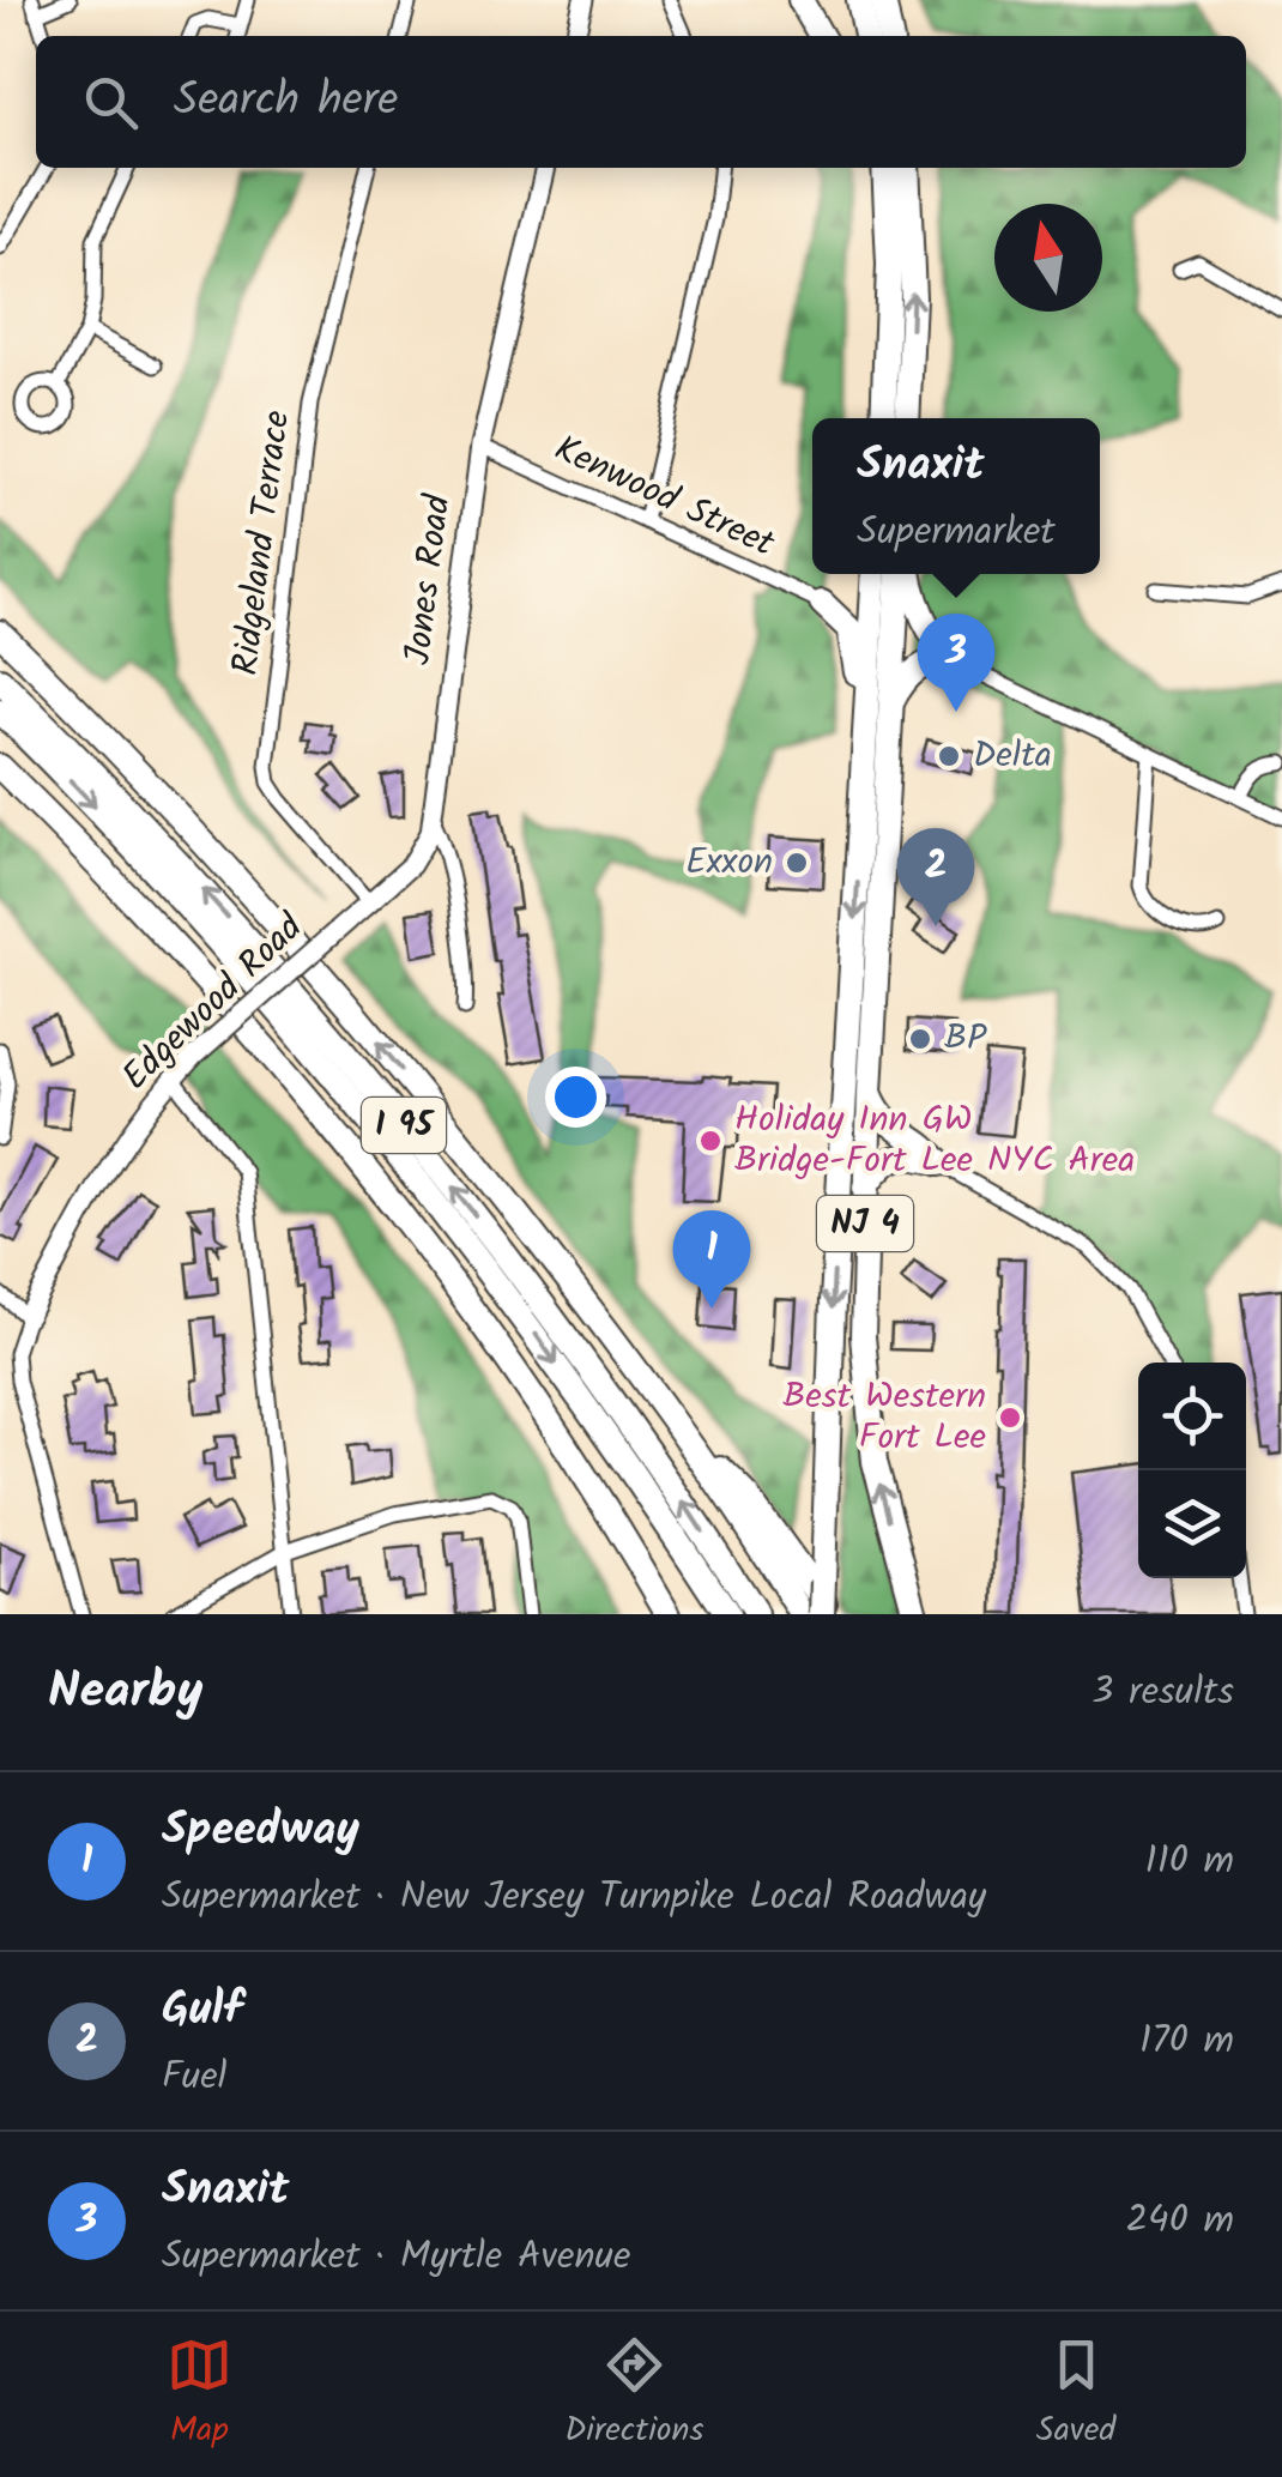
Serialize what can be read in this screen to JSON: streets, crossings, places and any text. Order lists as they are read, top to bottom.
{
  "streets": {
    "highway": ["I 95", "NJ 4"],
    "street": [
      "Kenwood Street",
      "Ridgeland Terrace",
      "Jones Road",
      "Edgewood Road"
    ]
  },
  "crossings": [
    ["Kenwood Street", "Jones Road"],
    ["Ridgeland Terrace", "Edgewood Road"],
    ["Jones Road", "Edgewood Road"]
  ],
  "places": [
    "Delta",
    "Exxon",
    "BP",
    "Holiday Inn GW Bridge-Fort Lee NYC Area",
    "Best Western Fort Lee"
  ],
  "north": "top",
  "page": {
    "search": "Search here",
    "popup": ["Snaxit", "Supermarket"],
    "pins": ["3", "2", "1"],
    "heading": ["Nearby", "3 results"],
    "list": [
      {
        "mark": "1",
        "name": "Speedway",
        "note": "Supermarket · New Jersey Turnpike Local Roadway",
        "value": "110 m"
      },
      {
        "mark": "2",
        "name": "Gulf",
        "note": "Fuel",
        "value": "170 m"
      },
      {
        "mark": "3",
        "name": "Snaxit",
        "note": "Supermarket · Myrtle Avenue",
        "value": "240 m"
      }
    ],
    "nav": ["Map", "Directions", "Saved"]
  }
}
